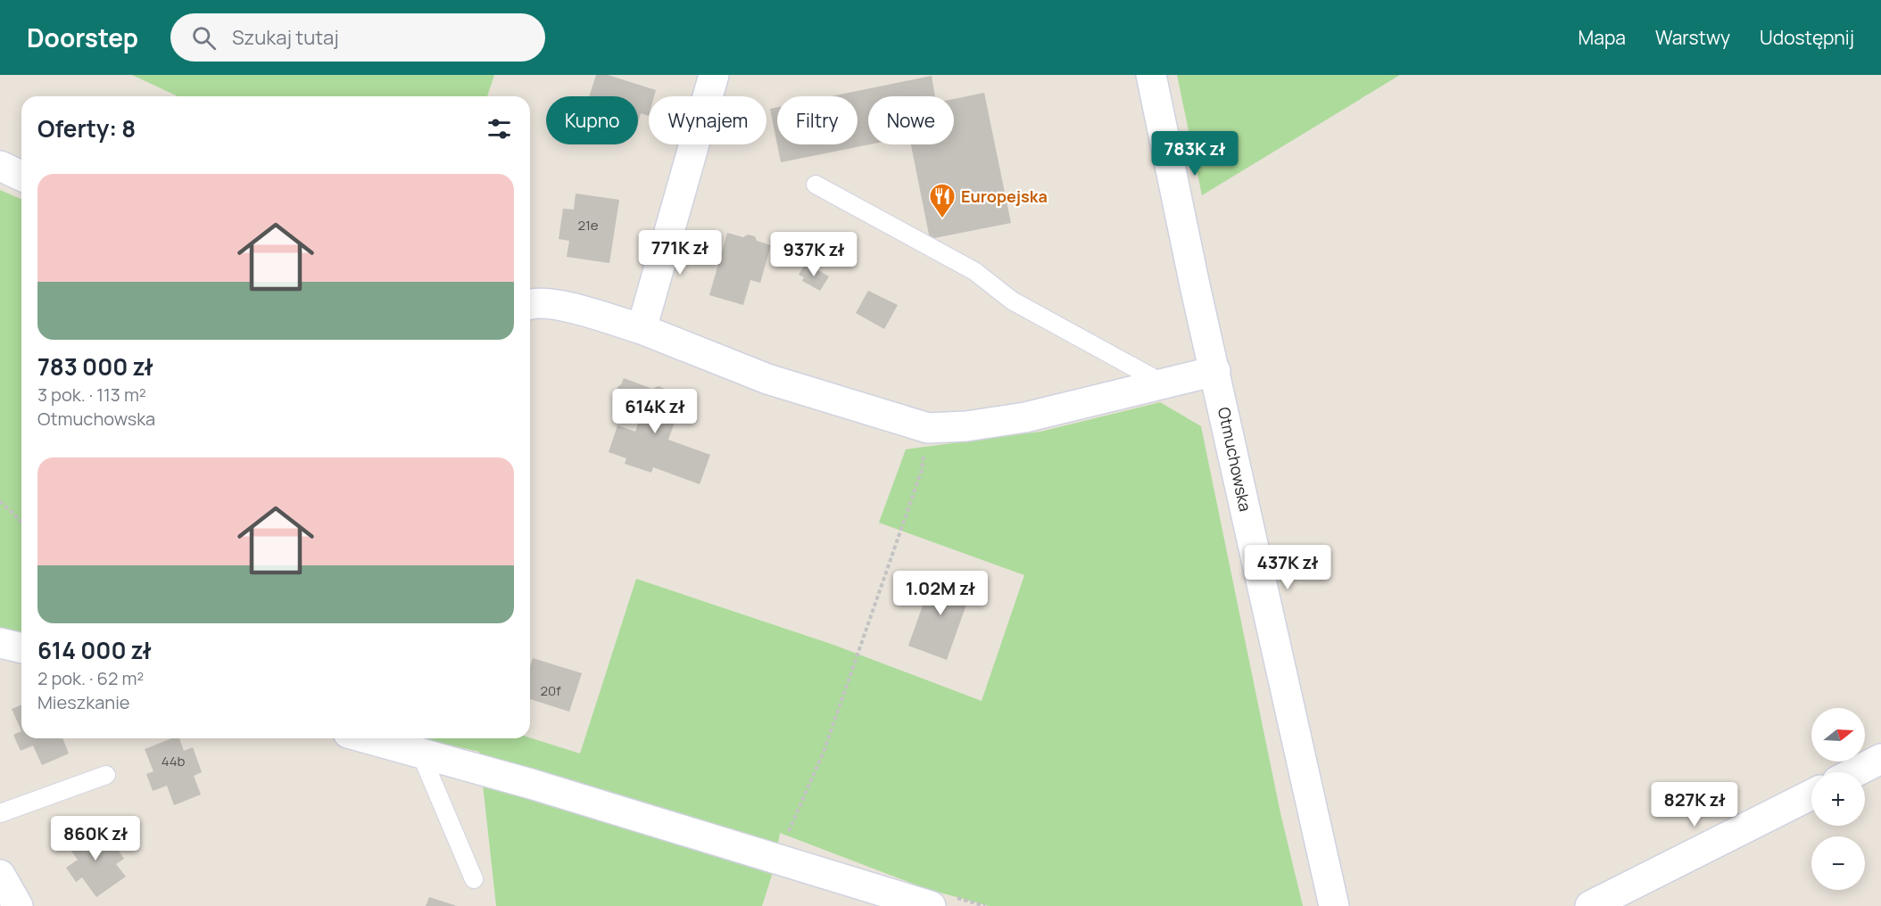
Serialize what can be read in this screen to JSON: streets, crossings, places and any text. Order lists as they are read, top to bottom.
{
  "streets": {
    "street": ["Otmuchowska"]
  },
  "places": {
    "restaurant": ["Europejska"]
  },
  "house_numbers": ["21e", "20f", "44b"],
  "north": "right",
  "page": {
    "header": "Doorstep",
    "search": "Szukaj tutaj",
    "nav": ["Mapa", "Warstwy", "Udostępnij"],
    "chip": [
      "Kupno",
      "Wynajem",
      "Filtry",
      "Nowe"
    ],
    "heading": "Oferty: 8",
    "price": [
      "783K zł",
      "771K zł",
      "937K zł",
      "614K zł",
      "437K zł",
      "1.02M zł",
      "827K zł",
      "860K zł"
    ],
    "list": [
      {
        "name": "783 000 zł",
        "note": "3 pok. · 113 m² · Otmuchowska"
      },
      {
        "name": "614 000 zł",
        "note": "2 pok. · 62 m² · Mieszkanie"
      }
    ],
    "map_buttons": ["+", "−"]
  }
}
